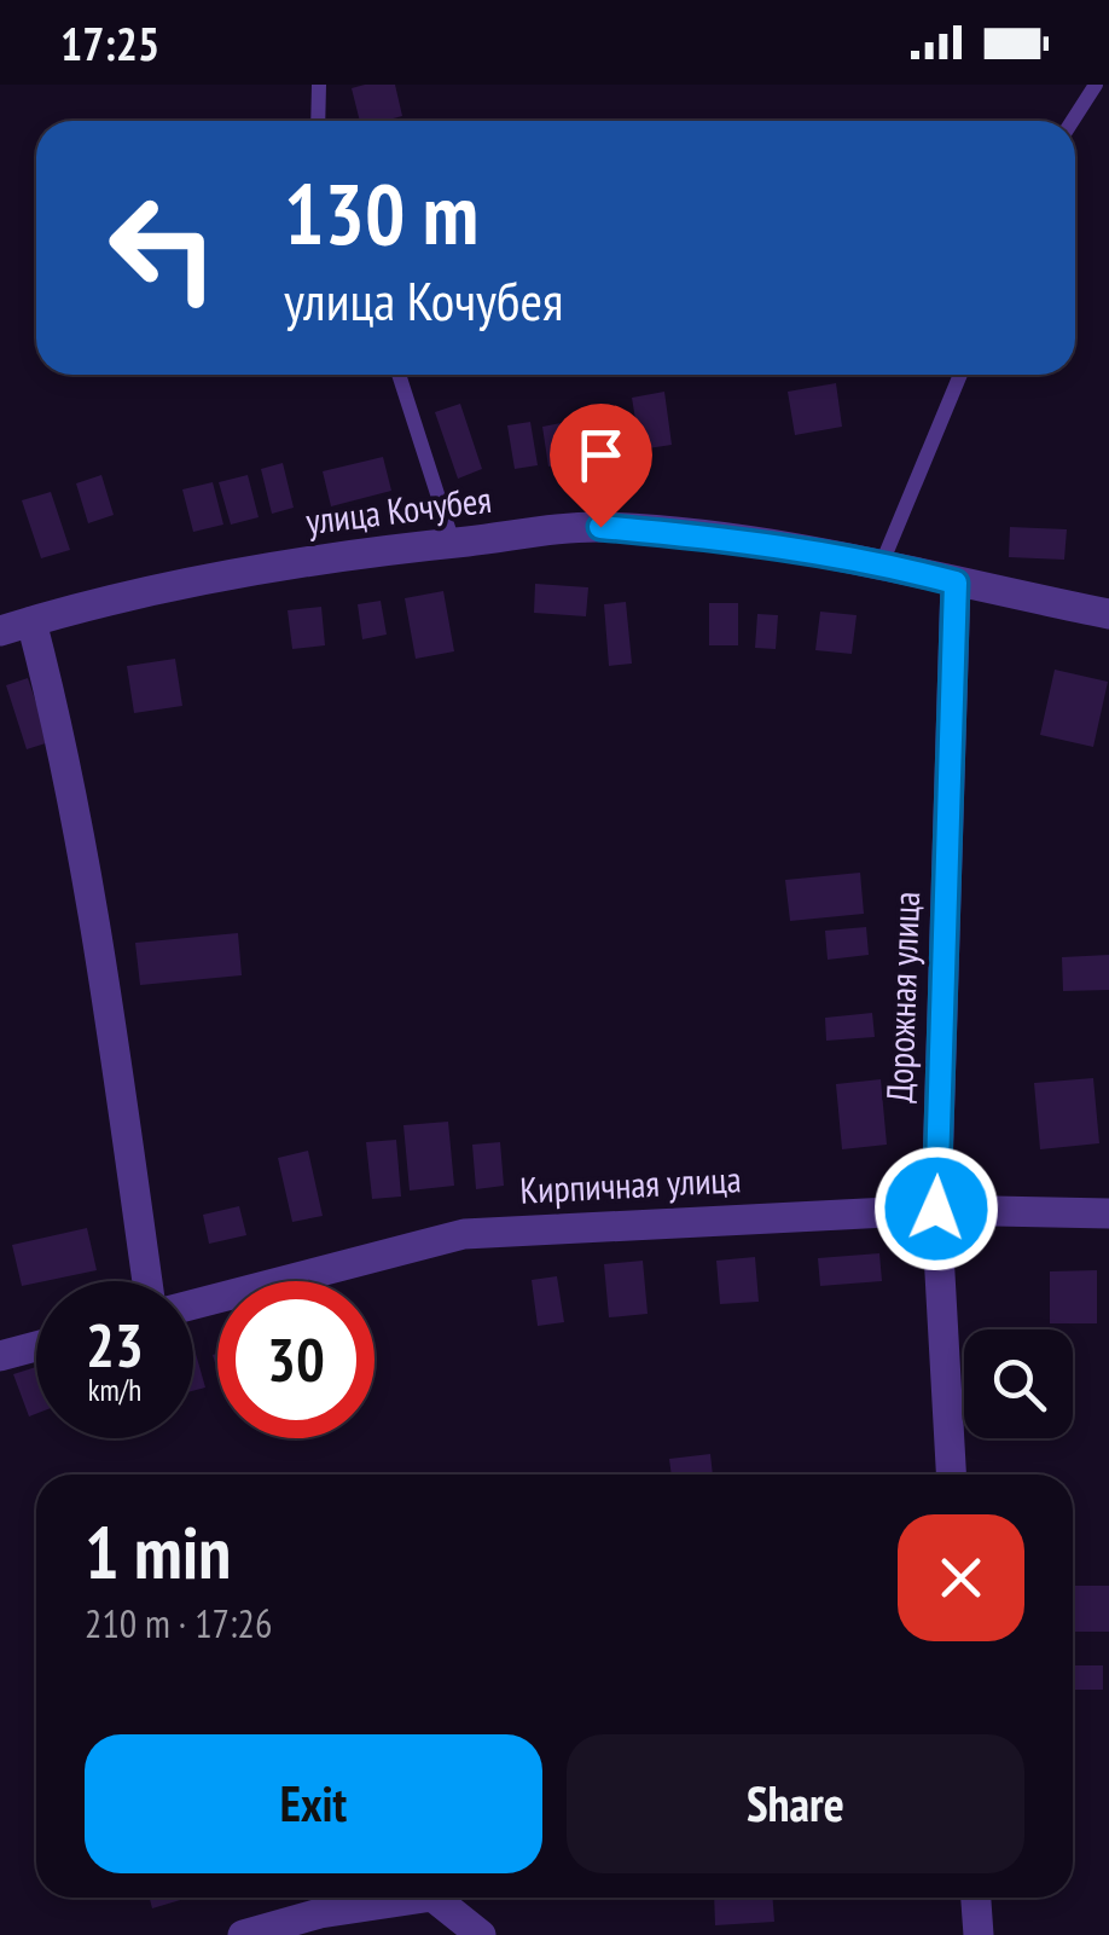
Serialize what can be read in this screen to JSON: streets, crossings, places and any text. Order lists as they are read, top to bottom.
{
  "streets": {
    "street": ["улица Кочубея", "Дорожная улица", "Кирпичная улица"]
  },
  "crossings": [
    ["улица Кочубея", "Дорожная улица"],
    ["Дорожная улица", "Кирпичная улица"]
  ],
  "page": {
    "status": "17:25",
    "turn": ["130 m", "улица Кочубея"],
    "speed": "23 km/h",
    "limit": "30",
    "heading": ["1 min", "210 m · 17:26"],
    "buttons": ["Exit", "Share"]
  }
}
